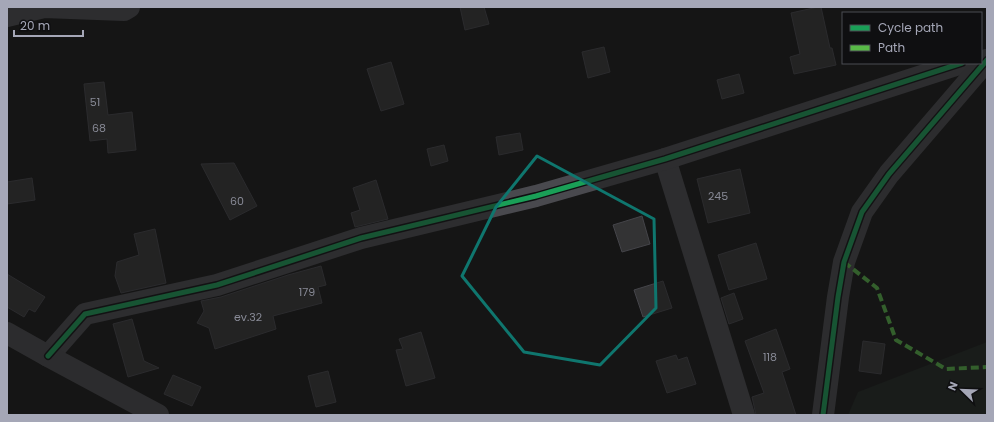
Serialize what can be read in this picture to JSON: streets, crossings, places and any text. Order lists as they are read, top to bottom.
{
  "house_numbers": [
    "51",
    "68",
    "245",
    "60",
    "179",
    "ev.32",
    "118"
  ],
  "legend": ["Cycle path", "Path"],
  "scale_bar": "20 m",
  "north": "top left"
}
